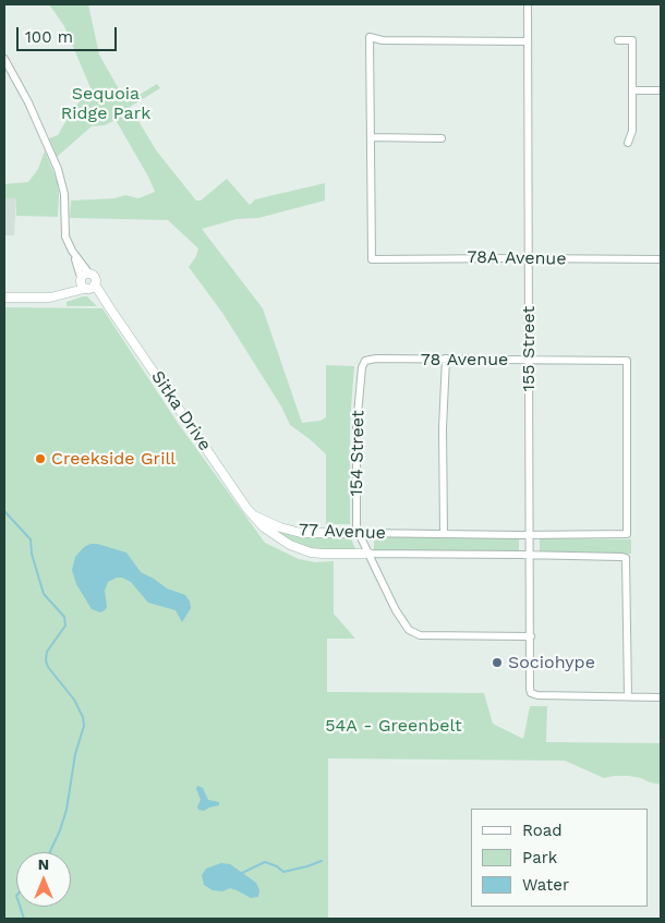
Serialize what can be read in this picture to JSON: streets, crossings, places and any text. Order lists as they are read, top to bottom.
{
  "streets": {
    "street": [
      "78A Avenue",
      "155 Street",
      "78 Avenue",
      "Sitka Drive",
      "154 Street",
      "77 Avenue"
    ]
  },
  "crossings": [
    ["78A Avenue", "155 Street"],
    ["155 Street", "78 Avenue"],
    ["155 Street", "154 Street"],
    ["155 Street", "77 Avenue"],
    ["78 Avenue", "154 Street"],
    ["78 Avenue", "77 Avenue"],
    ["Sitka Drive", "77 Avenue"],
    ["154 Street", "77 Avenue"]
  ],
  "parks": ["Sequoia Ridge Park", "54A - Greenbelt"],
  "places": ["Creekside Grill", "Sociohype"],
  "legend": ["Road", "Park", "Water"],
  "scale_bar": "100 m",
  "north": "top"
}
